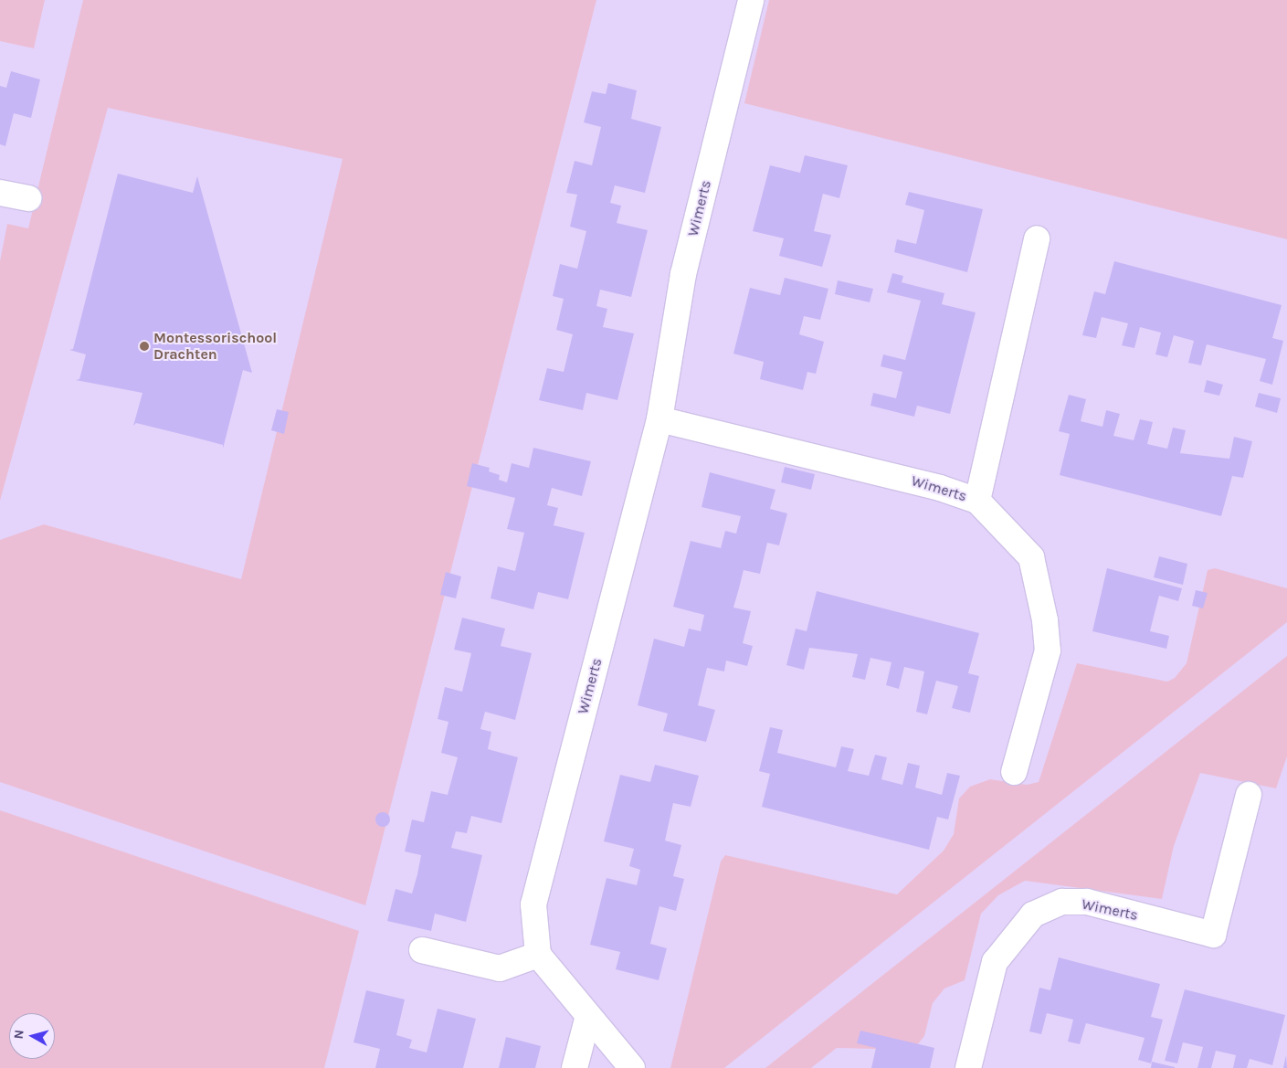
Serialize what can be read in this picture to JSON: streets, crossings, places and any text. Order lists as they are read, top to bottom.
{
  "streets": {
    "street": ["Wimerts"]
  },
  "places": ["Montessorischool Drachten"],
  "north": "left"
}
